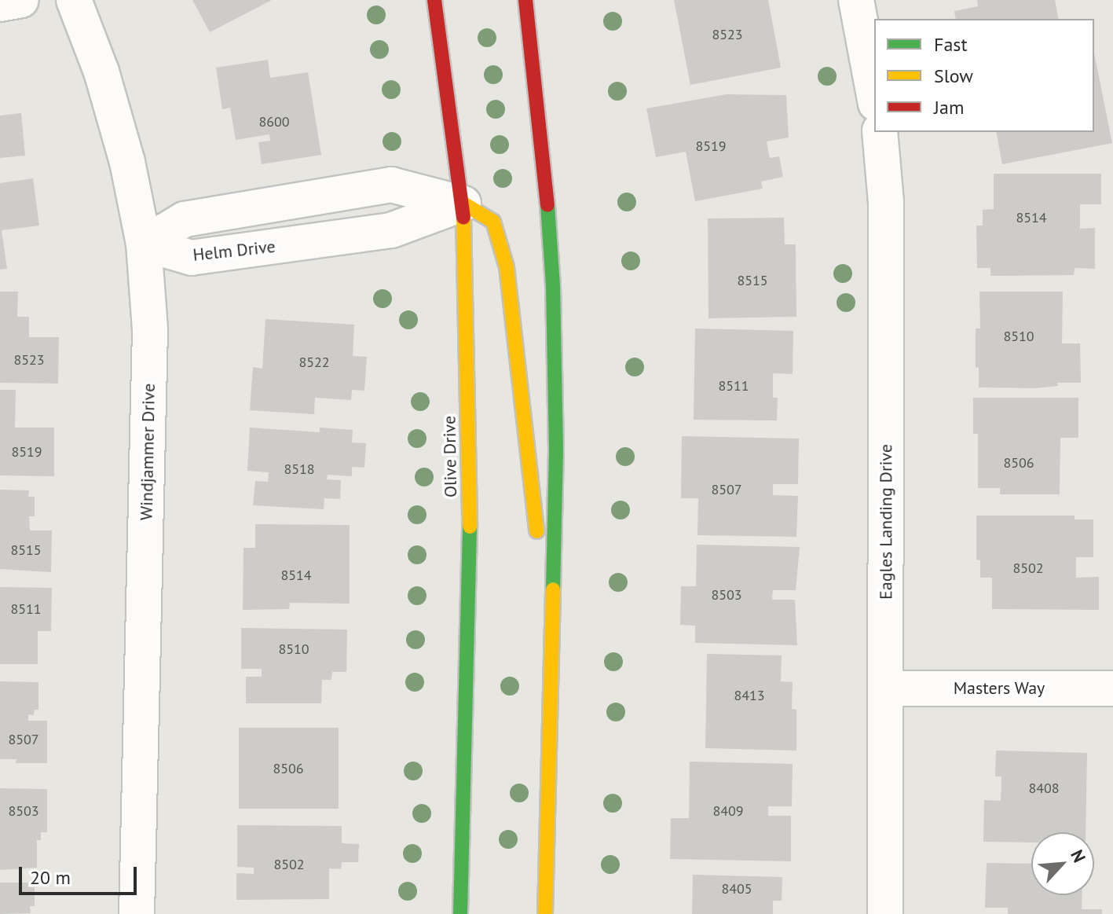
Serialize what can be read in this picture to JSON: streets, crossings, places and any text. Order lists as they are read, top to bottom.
{
  "streets": {
    "main road": ["Olive Drive"],
    "street": [
      "Helm Drive",
      "Windjammer Drive",
      "Eagles Landing Drive",
      "Masters Way"
    ]
  },
  "crossings": [
    ["Helm Drive", "Windjammer Drive"],
    ["Helm Drive", "Olive Drive"],
    ["Eagles Landing Drive", "Masters Way"]
  ],
  "house_numbers": [
    "8523",
    "8600",
    "8519",
    "8514",
    "8515",
    "8510",
    "8523",
    "8522",
    "8511",
    "8519",
    "8506",
    "8518",
    "8507",
    "8515",
    "8502",
    "8514",
    "8503",
    "8511",
    "8510",
    "8413",
    "8507",
    "8506",
    "8408",
    "8503",
    "8409",
    "8502",
    "8405"
  ],
  "legend": ["Fast", "Slow", "Jam"],
  "scale_bar": "20 m",
  "north": "top right"
}
